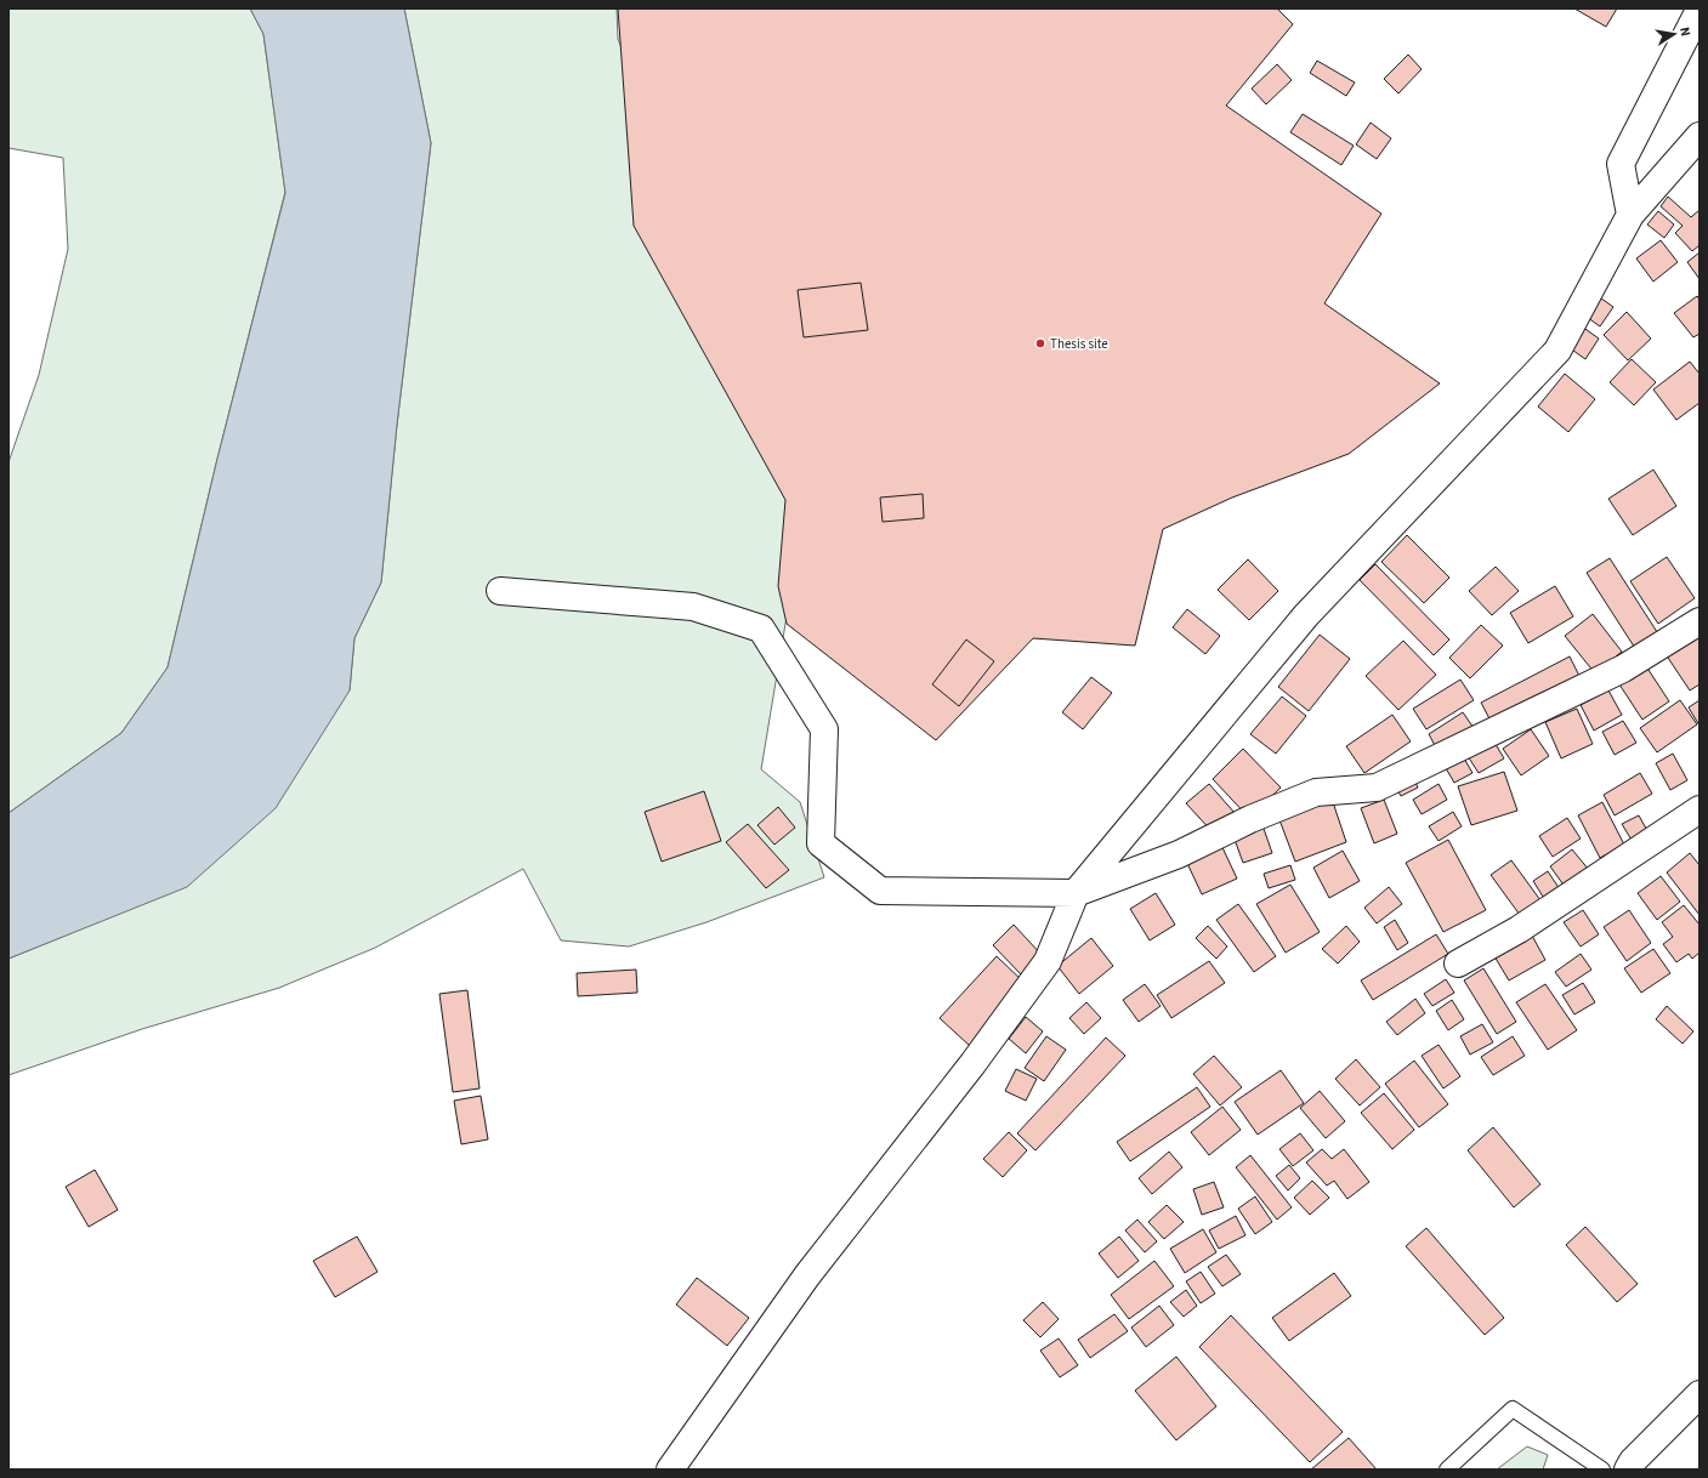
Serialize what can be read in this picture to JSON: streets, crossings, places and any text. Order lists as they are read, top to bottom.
{
  "places": ["Thesis site"],
  "north": "right"
}
